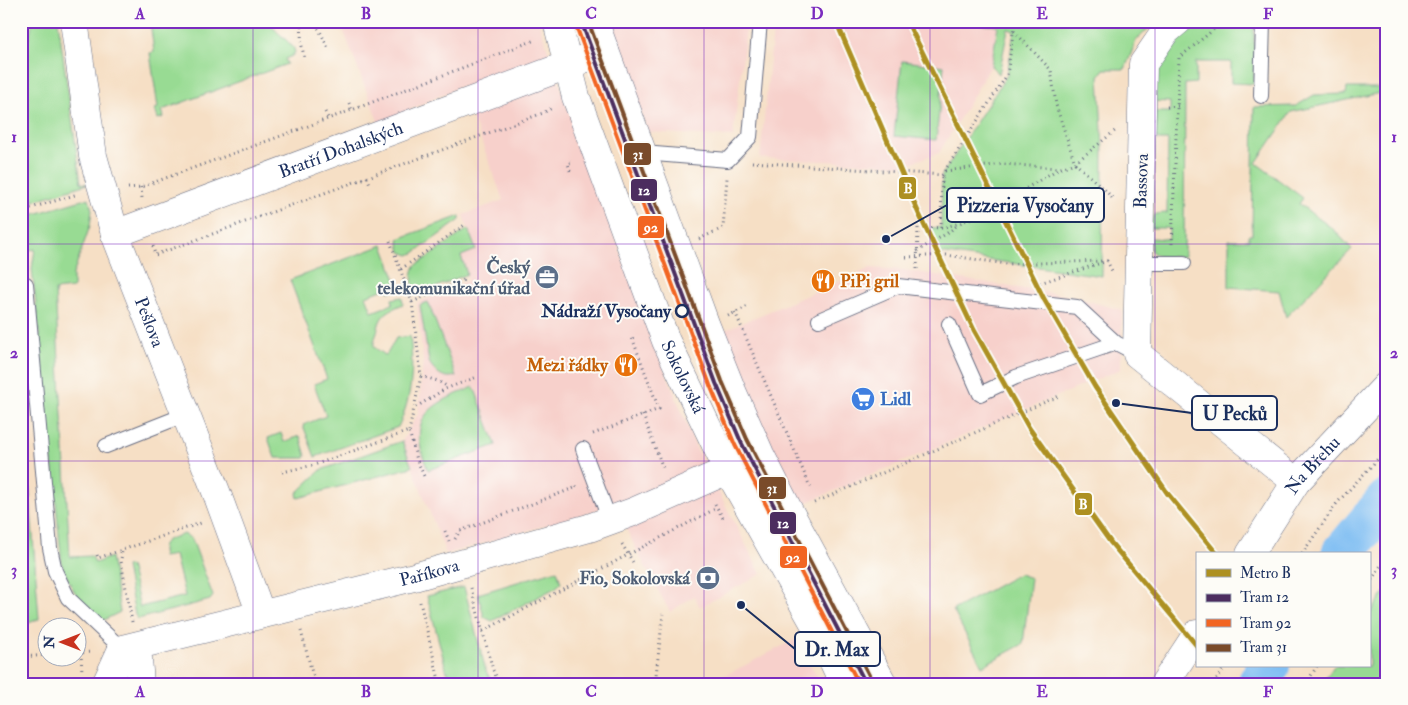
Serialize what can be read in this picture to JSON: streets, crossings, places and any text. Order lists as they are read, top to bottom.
{
  "streets": {
    "street": [
      "Bratří Dohalských",
      "Bassova",
      "Pešlova",
      "Sokolovská",
      "Na Břehu",
      "Paříkova"
    ]
  },
  "crossings": [
    ["Bratří Dohalských", "Pešlova"],
    ["Bratří Dohalských", "Sokolovská"],
    ["Pešlova", "Paříkova"],
    ["Sokolovská", "Paříkova"]
  ],
  "places": {
    "other": [
      "Pizzeria Vysočany",
      "Nádraží Vysočany",
      "U Pecků",
      "Dr. Max"
    ],
    "office": ["Český telekomunikační úřad"],
    "restaurant": ["PiPi gril", "Mezi řádky"],
    "supermarket": ["Lidl"],
    "bank": ["Fio, Sokolovská"]
  },
  "lines": [
    "metro line B",
    "tram line 12",
    "tram line 31",
    "tram line 92"
  ],
  "legend": [
    "Metro B",
    "Tram 12",
    "Tram 92",
    "Tram 31"
  ],
  "north": "left",
  "grid": {
    "columns": [
      "A",
      "B",
      "C",
      "D",
      "E",
      "F"
    ],
    "rows": ["1", "2", "3"]
  }
}
